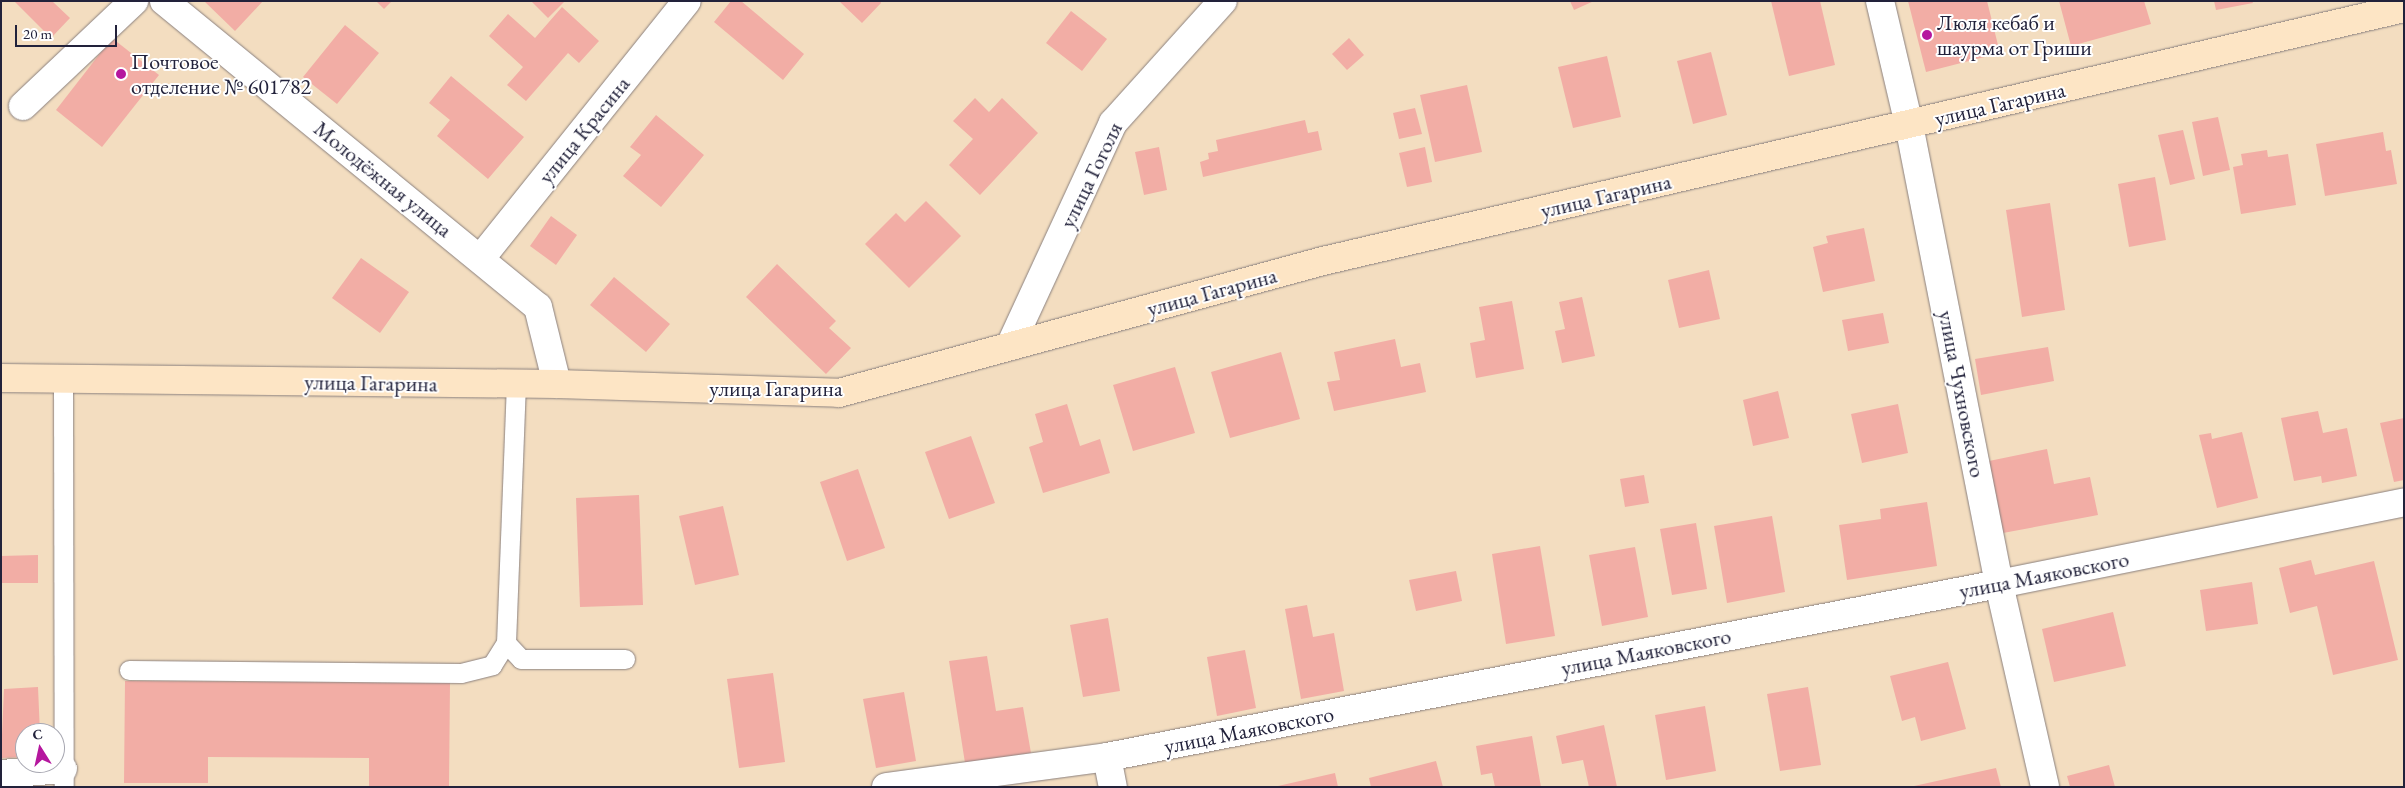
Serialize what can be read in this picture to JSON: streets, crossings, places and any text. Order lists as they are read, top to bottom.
{
  "streets": {
    "main road": ["улица Гагарина"],
    "street": [
      "улица Красина",
      "улица Гоголя",
      "Молодёжная улица",
      "улица Чухновского",
      "улица Маяковского"
    ]
  },
  "crossings": [
    ["улица Гагарина", "улица Гоголя"],
    ["улица Гагарина", "Молодёжная улица"],
    ["улица Гагарина", "улица Чухновского"],
    ["улица Красина", "Молодёжная улица"],
    ["улица Чухновского", "улица Маяковского"]
  ],
  "places": ["Люля кебаб и шаурма от Гриши", "Почтовое отделение № 601782"],
  "scale_bar": "20 m",
  "north": "top"
}
